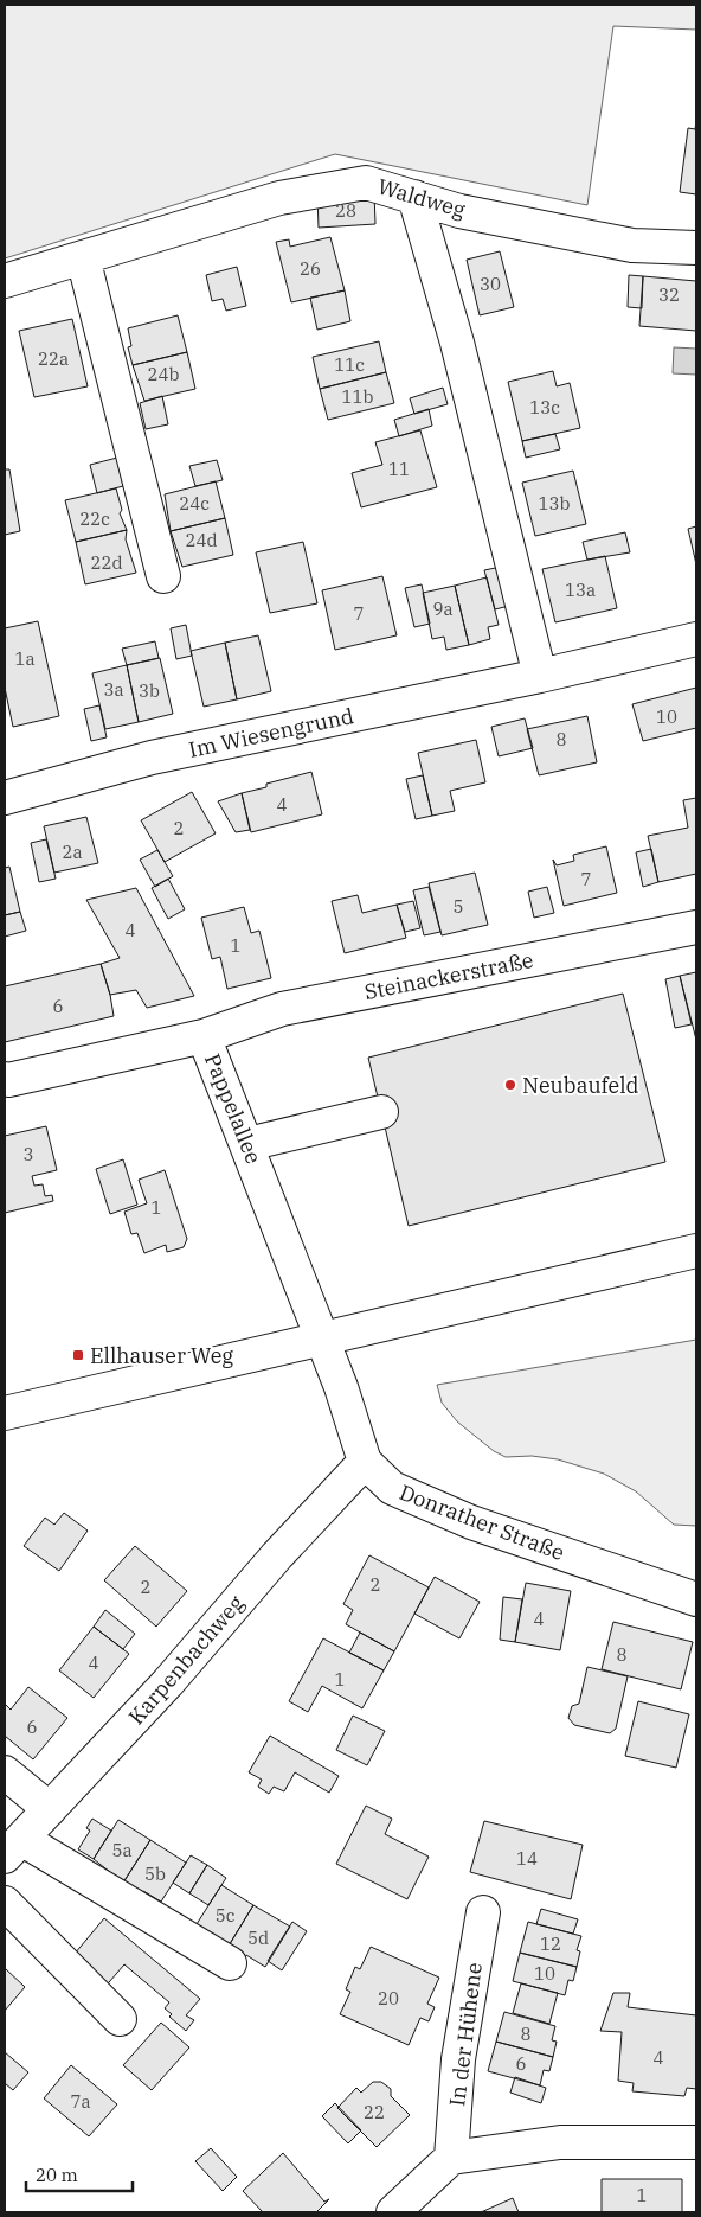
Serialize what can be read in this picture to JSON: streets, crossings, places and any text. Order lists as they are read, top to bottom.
{
  "streets": {
    "street": [
      "Waldweg",
      "Im Wiesengrund",
      "Steinackerstraße",
      "Pappelallee",
      "Donrather Straße",
      "Karpenbachweg",
      "In der Hühene"
    ]
  },
  "crossings": [
    ["Steinackerstraße", "Pappelallee"],
    ["Pappelallee", "Donrather Straße"],
    ["Donrather Straße", "Karpenbachweg"]
  ],
  "places": {
    "other": ["Neubaufeld"],
    "transit": ["Ellhauser Weg"]
  },
  "house_numbers": [
    "28",
    "26",
    "30",
    "32",
    "22a",
    "11c",
    "24b",
    "11b",
    "13c",
    "11",
    "24c",
    "13b",
    "22c",
    "24d",
    "22d",
    "13a",
    "9a",
    "7",
    "1a",
    "3a",
    "3b",
    "10",
    "8",
    "4",
    "2",
    "2a",
    "7",
    "5",
    "4",
    "1",
    "6",
    "3",
    "1",
    "2",
    "2",
    "4",
    "8",
    "4",
    "1",
    "6",
    "5a",
    "14",
    "5b",
    "5c",
    "5d",
    "12",
    "10",
    "20",
    "8",
    "4",
    "6",
    "7a",
    "22",
    "1"
  ],
  "scale_bar": "20 m"
}
